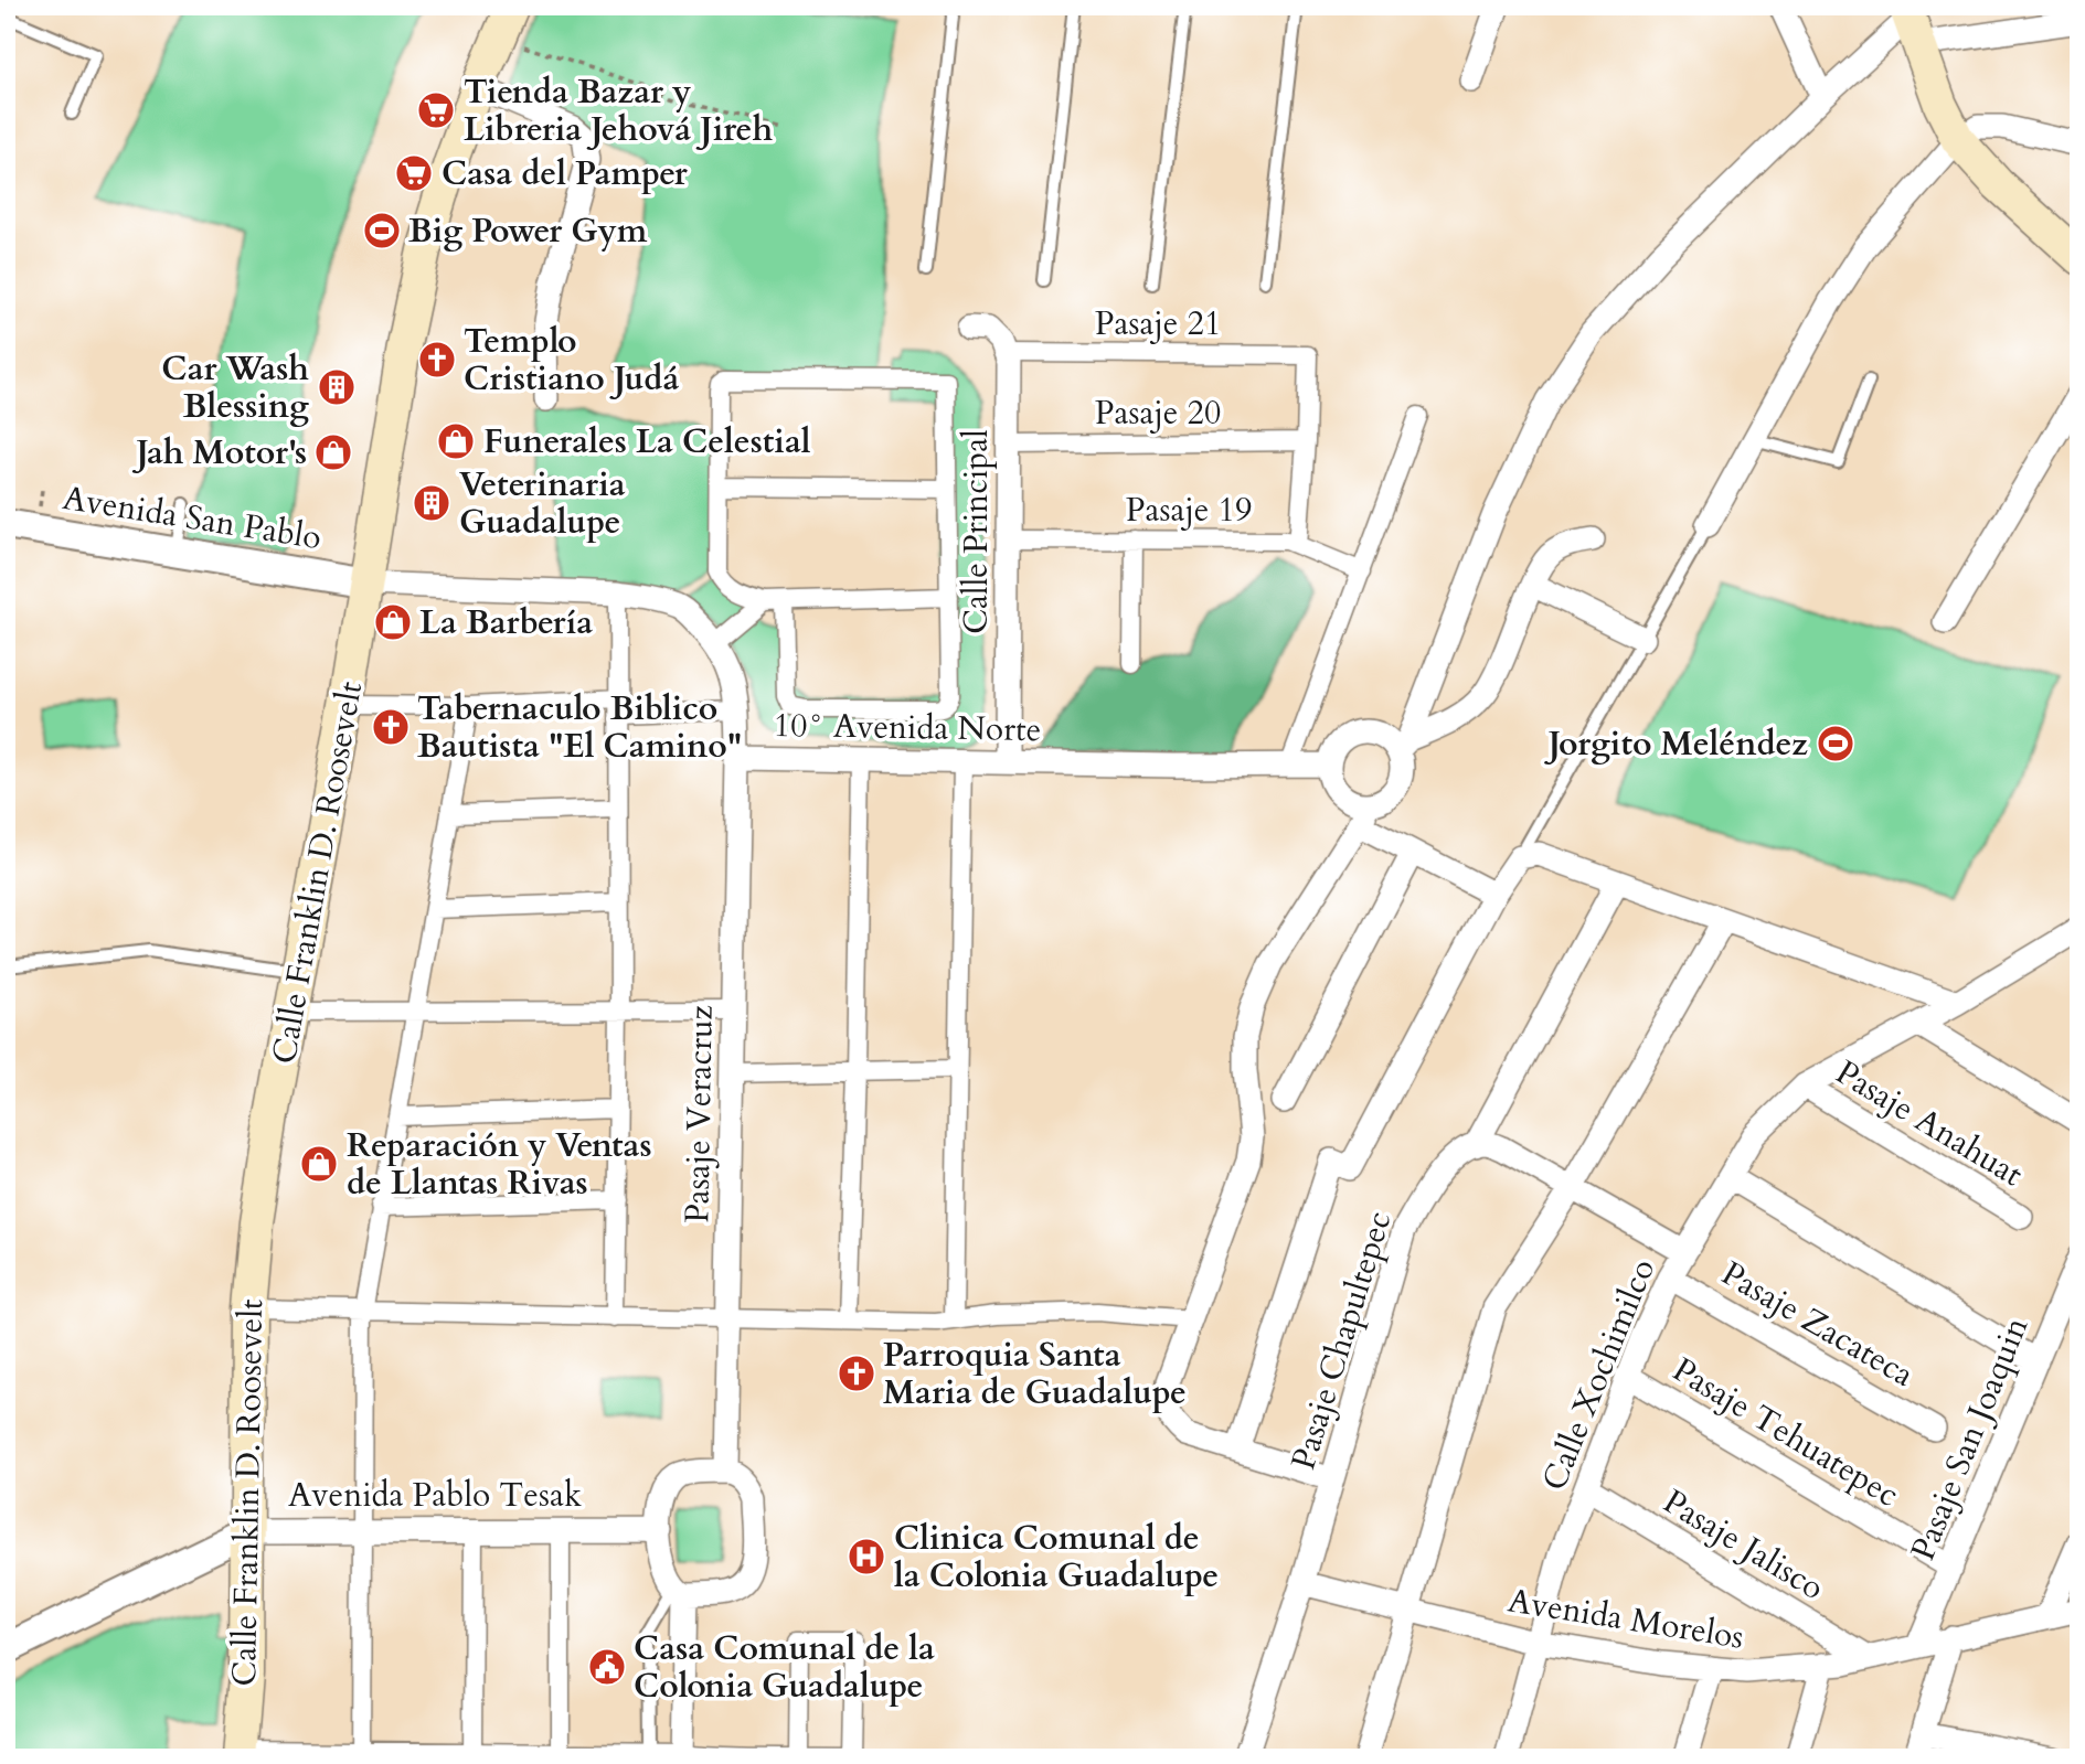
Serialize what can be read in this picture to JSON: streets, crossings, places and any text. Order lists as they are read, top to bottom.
{
  "streets": {
    "main road": ["Calle Franklin D. Roosevelt"],
    "street": [
      "Pasaje 21",
      "Pasaje 20",
      "Pasaje 19",
      "Avenida San Pablo",
      "Calle Principal",
      "10° Avenida Norte",
      "Pasaje Veracruz",
      "Pasaje Anahuat",
      "Pasaje Zacateca",
      "Pasaje Chapultepec",
      "Calle Xochimilco",
      "Pasaje Tehuatepec",
      "Pasaje San Joaquin",
      "Avenida Pablo Tesak",
      "Pasaje Jalisco",
      "Avenida Morelos"
    ]
  },
  "crossings": [
    ["Pasaje 21", "Pasaje 20"],
    ["Pasaje 21", "Calle Principal"],
    ["Pasaje 20", "Calle Principal"],
    ["Pasaje 19", "Calle Principal"],
    ["Avenida San Pablo", "10° Avenida Norte"],
    ["Avenida San Pablo", "Calle Franklin D. Roosevelt"],
    ["Calle Principal", "10° Avenida Norte"],
    ["10° Avenida Norte", "Calle Franklin D. Roosevelt"],
    ["10° Avenida Norte", "Pasaje Veracruz"],
    ["Calle Franklin D. Roosevelt", "Avenida Pablo Tesak"],
    ["Pasaje Veracruz", "Avenida Pablo Tesak"],
    ["Pasaje Anahuat", "Calle Xochimilco"],
    ["Pasaje Zacateca", "Calle Xochimilco"],
    ["Pasaje Chapultepec", "Avenida Morelos"],
    ["Calle Xochimilco", "Pasaje Tehuatepec"],
    ["Calle Xochimilco", "Pasaje Jalisco"],
    ["Calle Xochimilco", "Avenida Morelos"],
    ["Pasaje Tehuatepec", "Pasaje San Joaquin"],
    ["Pasaje San Joaquin", "Avenida Morelos"],
    ["Pasaje Jalisco", "Avenida Morelos"]
  ],
  "places": {
    "supermarket": ["Tienda Bazar y Libreria Jehová Jireh", "Casa del Pamper"],
    "sports": ["Big Power Gym", "Jorgito Meléndez"],
    "church": ["Templo Cristiano Judá", "Tabernaculo Biblico Bautista \"El Camino\"", "Parroquia Santa Maria de Guadalupe"],
    "building": ["Car Wash Blessing", "Veterinaria Guadalupe"],
    "shop": [
      "Funerales La Celestial",
      "Jah Motor's",
      "La Barbería",
      "Reparación y Ventas de Llantas Rivas"
    ],
    "hospital": ["Clinica Comunal de la Colonia Guadalupe"],
    "public building": ["Casa Comunal de la Colonia Guadalupe"]
  }
}
